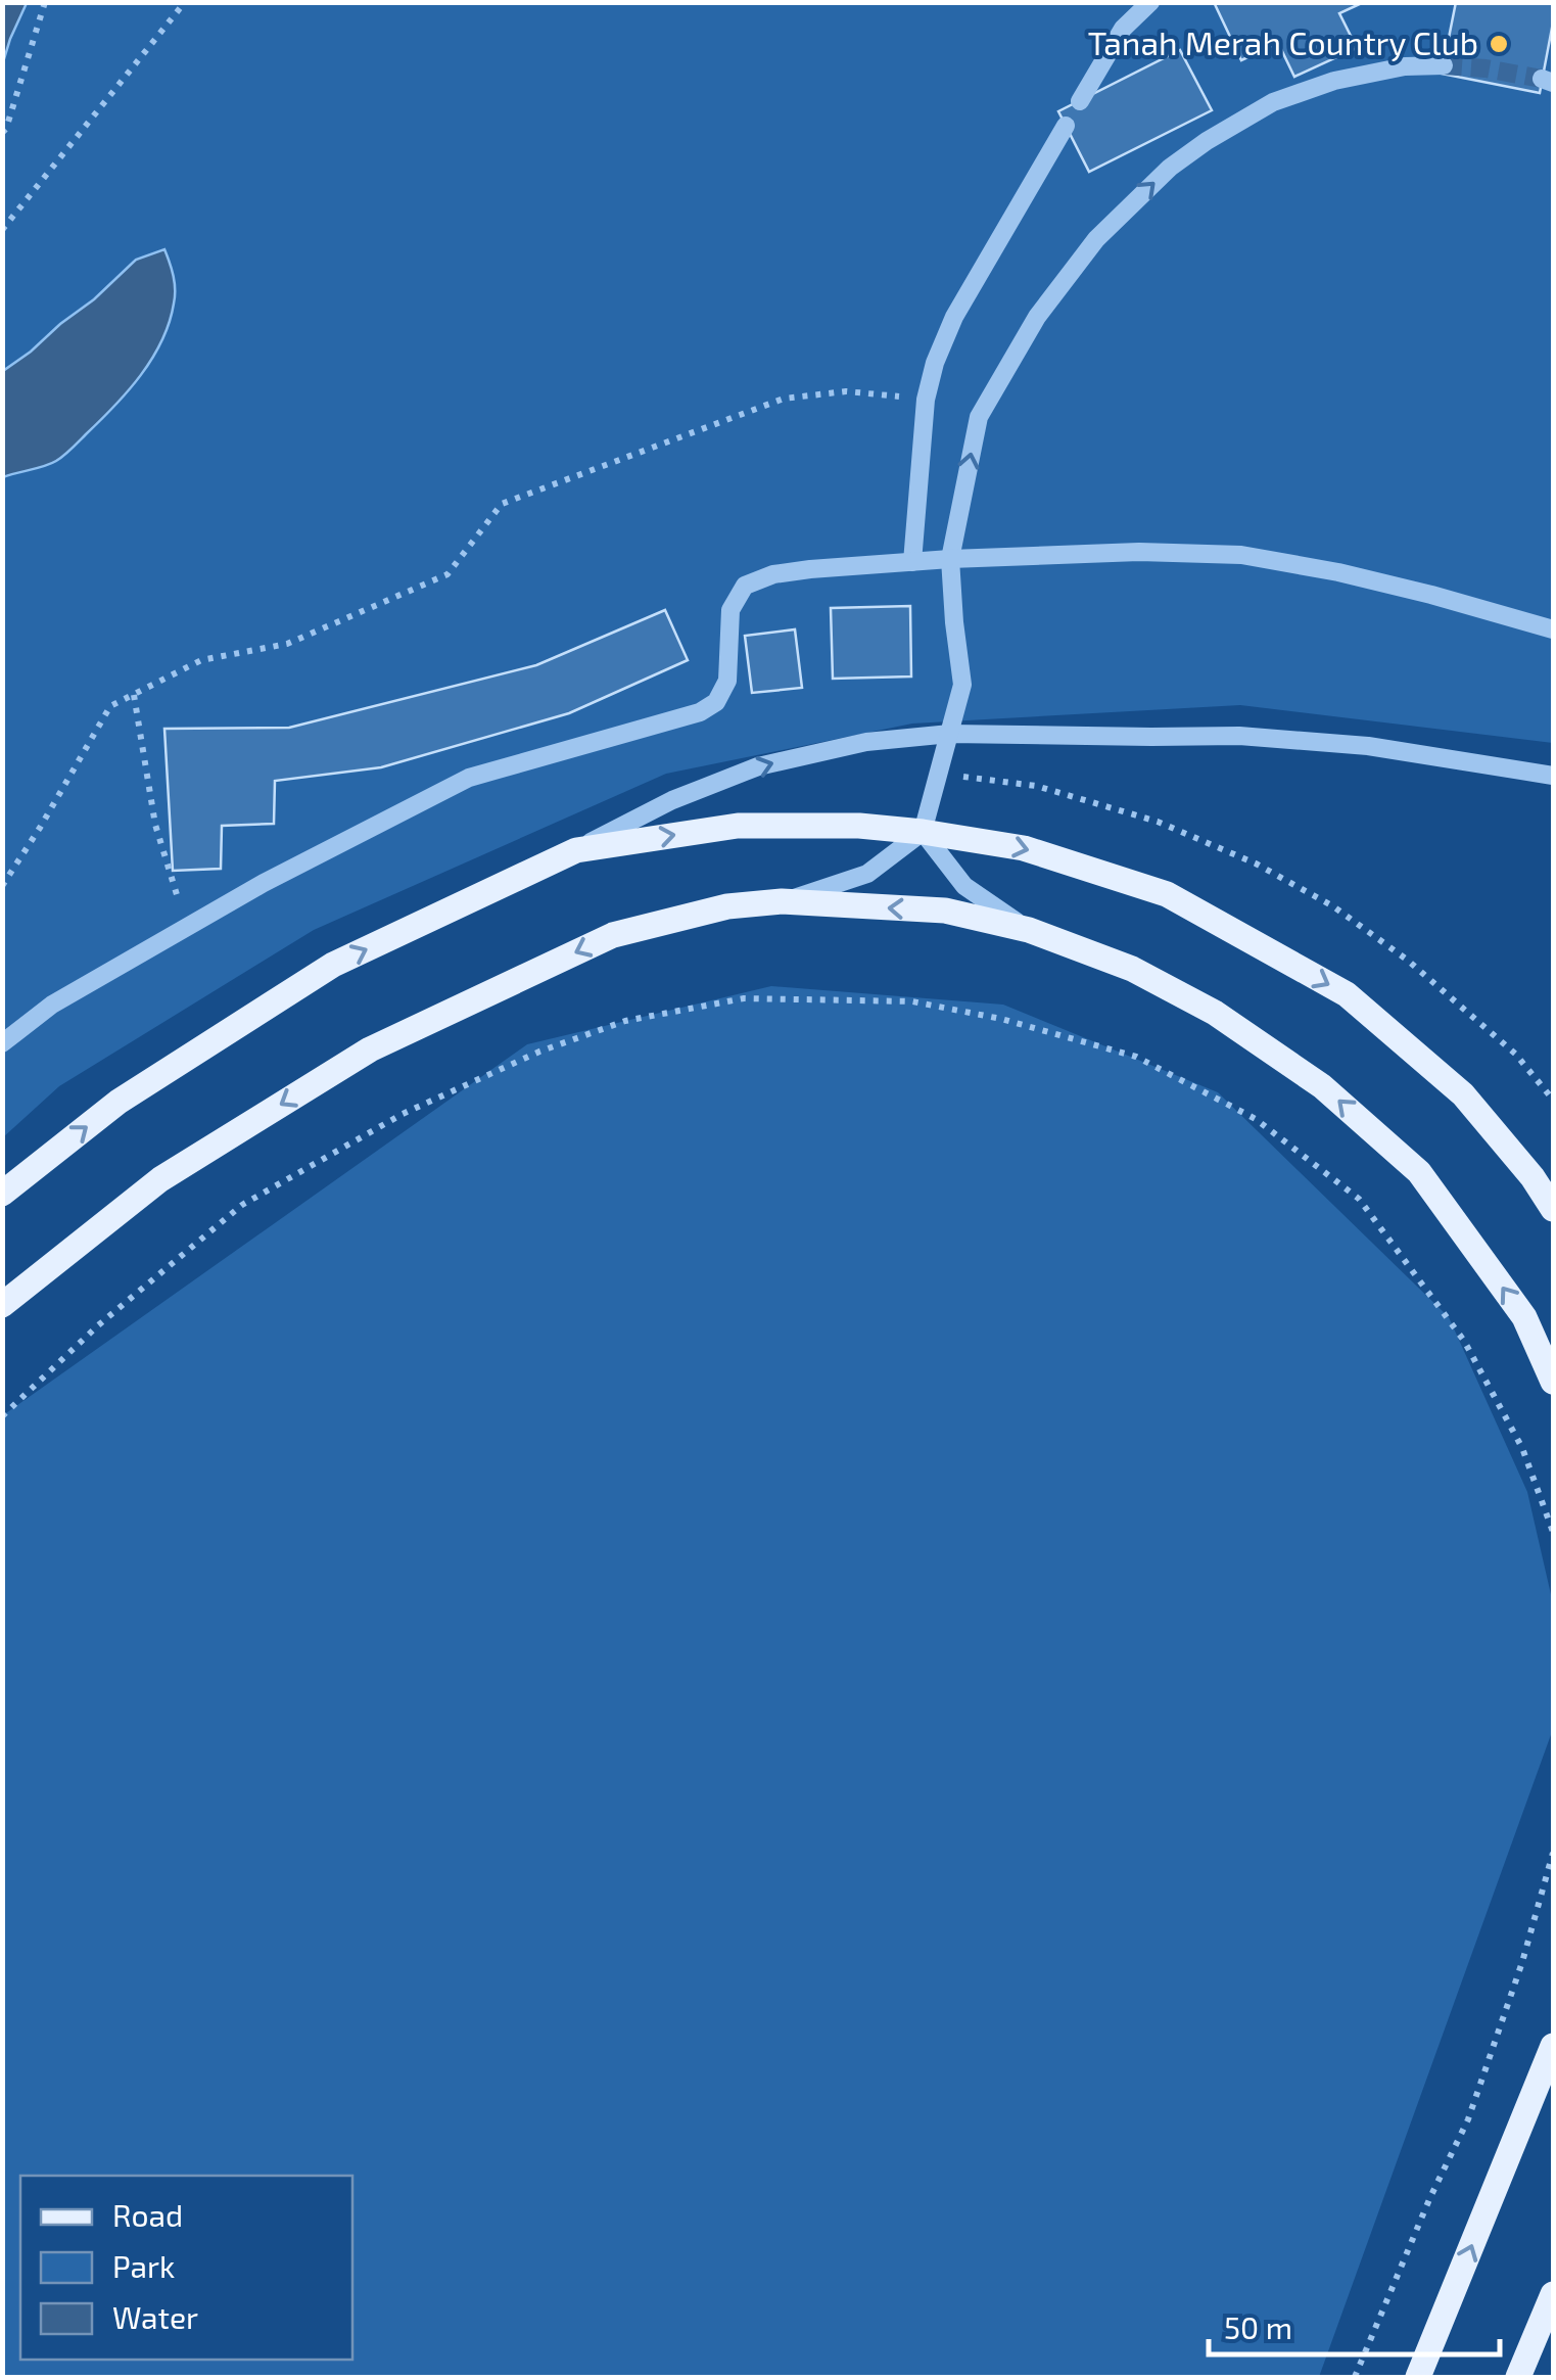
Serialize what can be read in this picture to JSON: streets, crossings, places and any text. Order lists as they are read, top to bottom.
{
  "places": ["Tanah Merah Country Club"],
  "legend": ["Road", "Park", "Water"],
  "scale_bar": "50 m"
}
